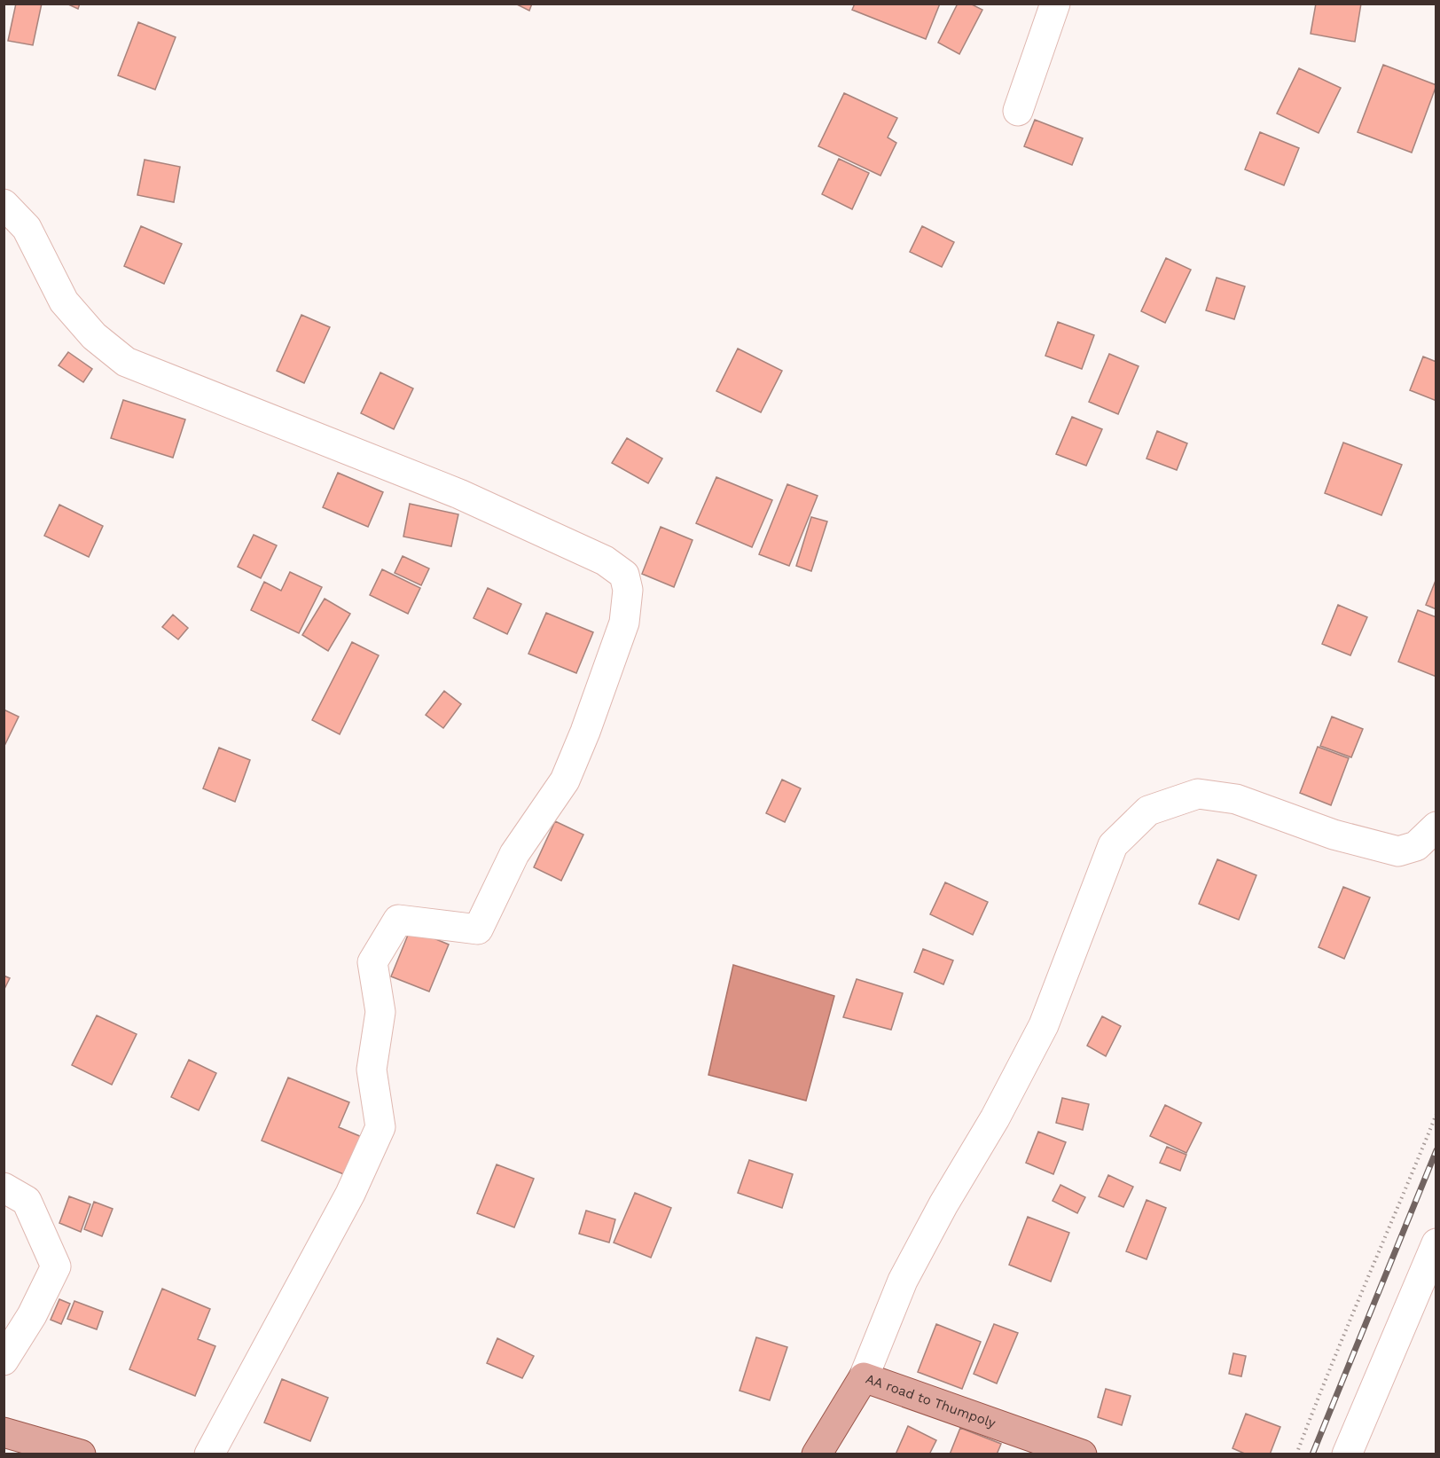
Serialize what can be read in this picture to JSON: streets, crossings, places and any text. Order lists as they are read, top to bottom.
{
  "streets": {
    "main road": ["AA road to Thumpoly"]
  }
}
